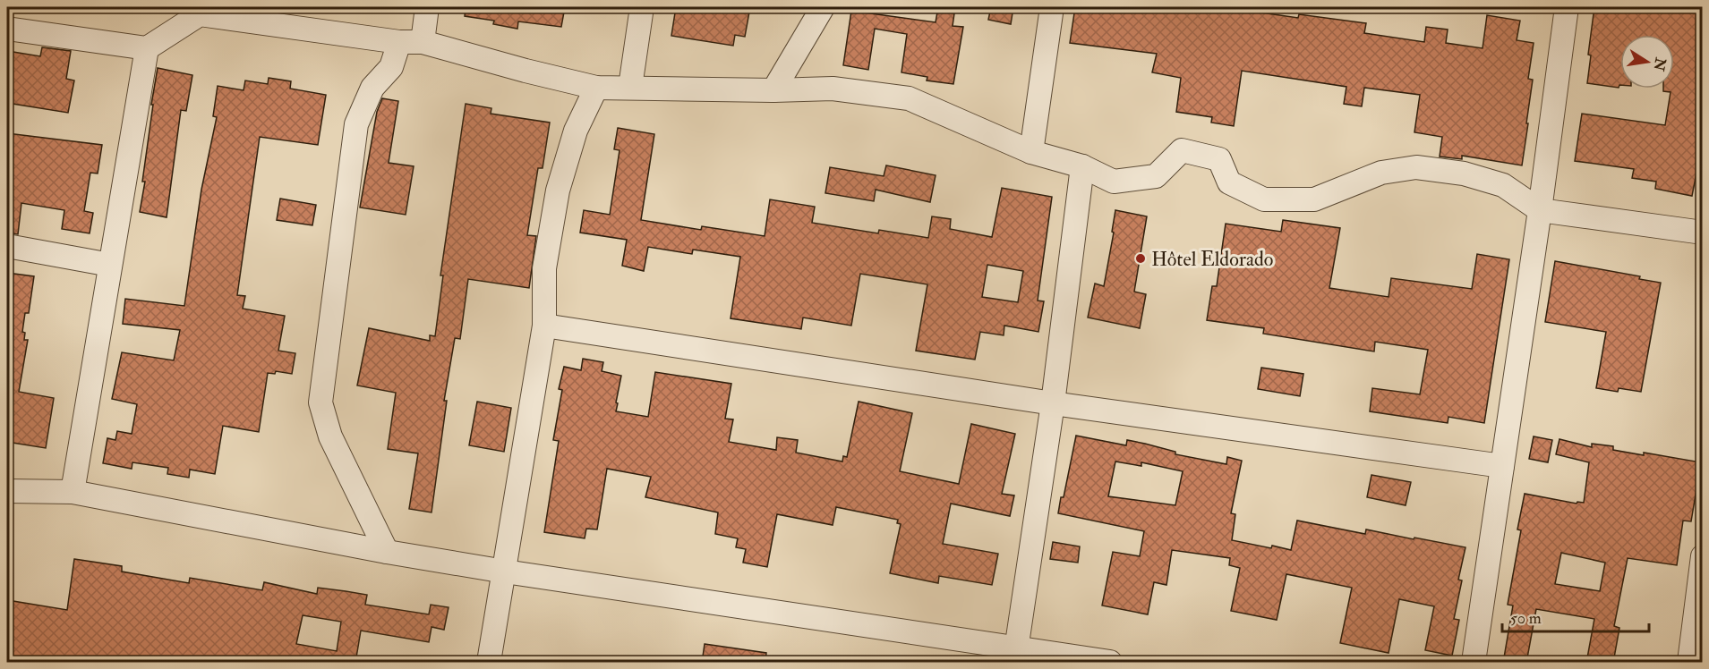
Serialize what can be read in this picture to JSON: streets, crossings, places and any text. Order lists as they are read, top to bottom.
{
  "places": ["Hôtel Eldorado"],
  "scale_bar": "50 m",
  "north": "right"
}
